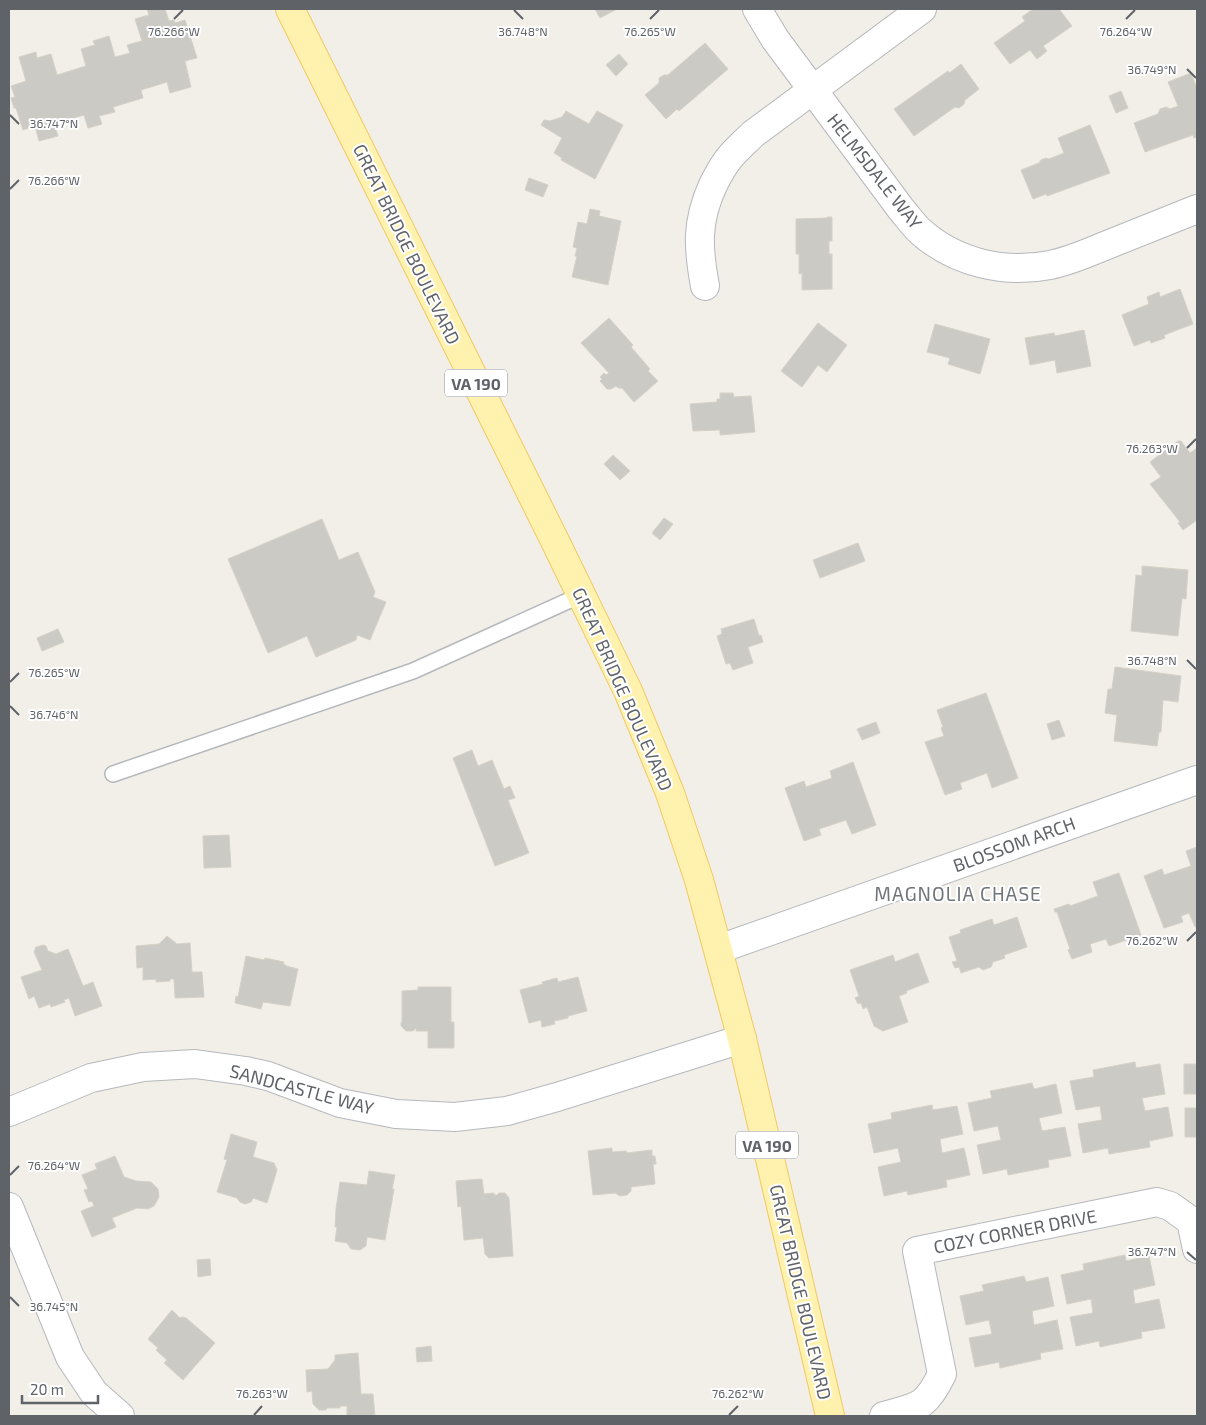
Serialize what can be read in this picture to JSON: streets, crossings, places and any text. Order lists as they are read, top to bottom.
{
  "streets": {
    "main road": ["GREAT BRIDGE BOULEVARD", "VA 190"],
    "street": [
      "HELMSDALE WAY",
      "BLOSSOM ARCH",
      "SANDCASTLE WAY",
      "COZY CORNER DRIVE"
    ]
  },
  "crossings": [
    ["GREAT BRIDGE BOULEVARD", "BLOSSOM ARCH"],
    ["GREAT BRIDGE BOULEVARD", "SANDCASTLE WAY"]
  ],
  "districts": ["MAGNOLIA CHASE"],
  "scale_bar": "20 m",
  "coordinates": [
    "36.748°N",
    "76.266°W",
    "76.265°W",
    "76.264°W",
    "36.749°N",
    "36.747°N",
    "76.263°W",
    "36.746°N",
    "76.262°W",
    "36.745°N"
  ]
}
